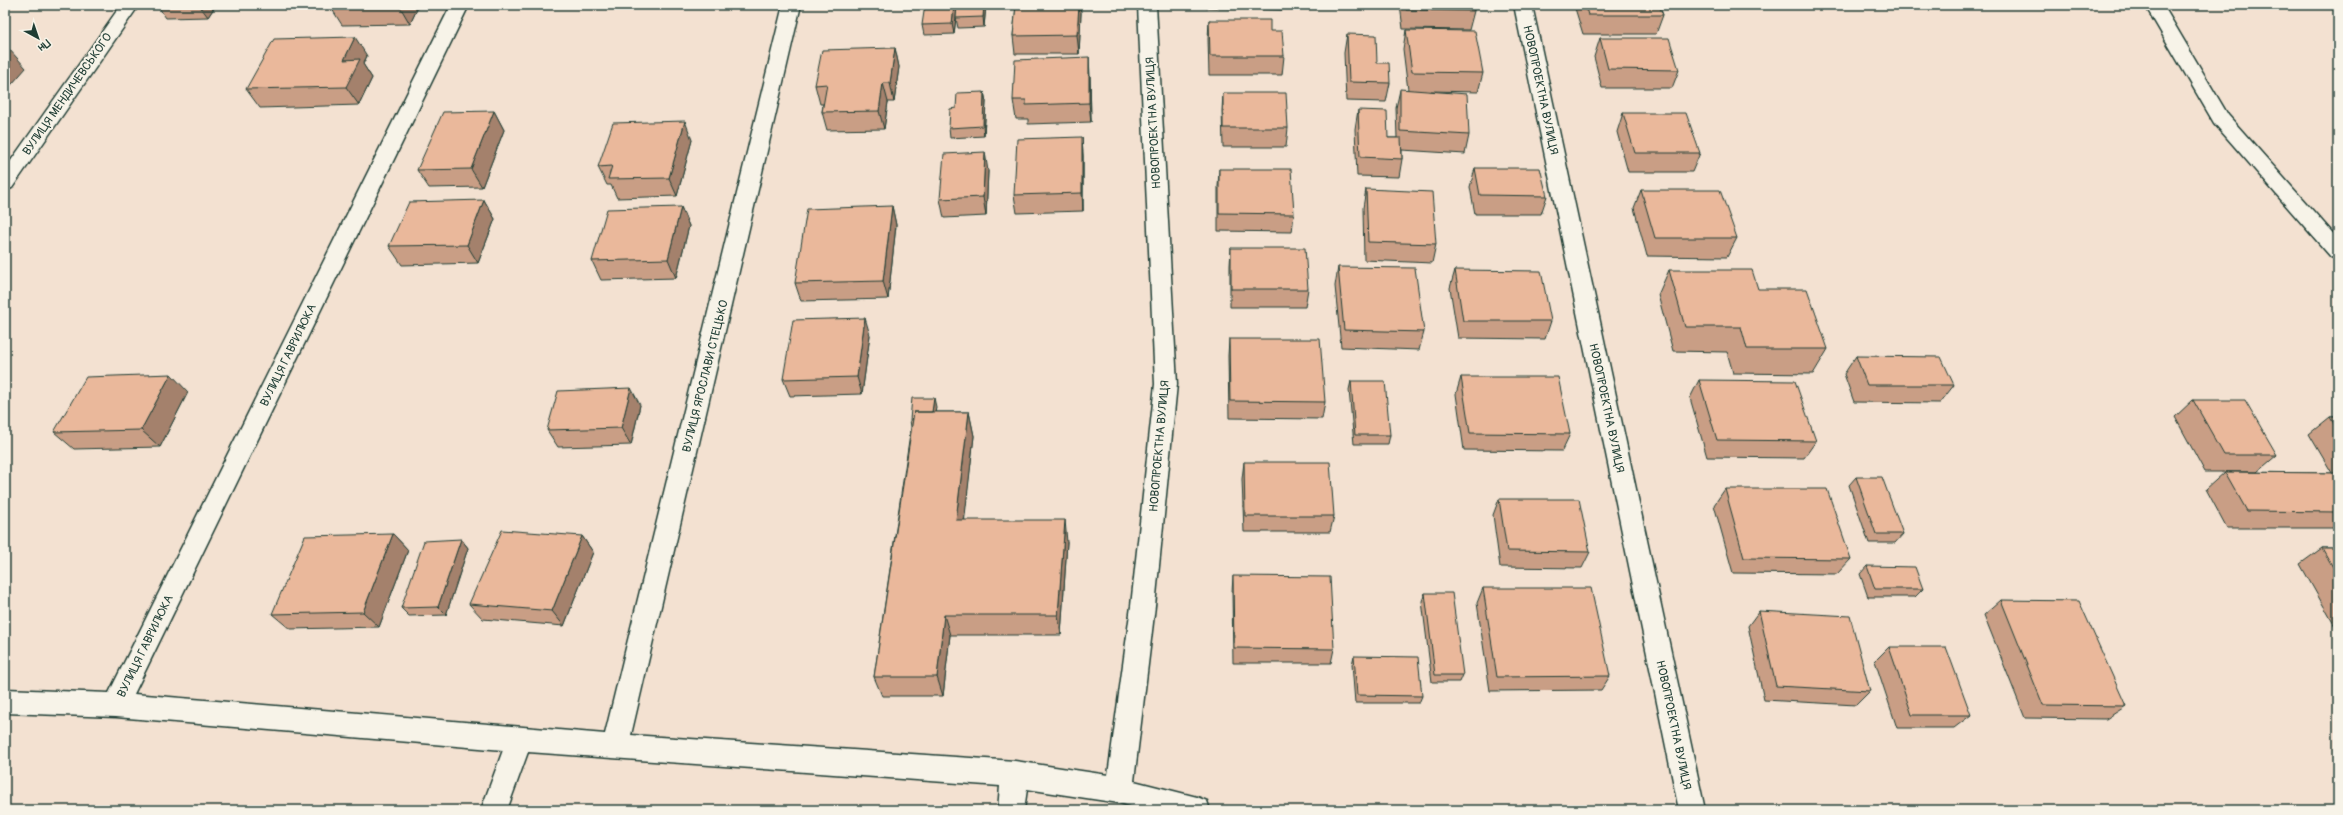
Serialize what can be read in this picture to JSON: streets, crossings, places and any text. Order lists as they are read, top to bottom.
{
  "streets": {
    "street": [
      "НОВОПРОЕКТНА ВУЛИЦЯ",
      "ВУЛИЦЯ МЕНДИЧЕВСЬКОГО",
      "ВУЛИЦЯ ГАВРИЛЮКА",
      "ВУЛИЦЯ ЯРОСЛАВИ СТЕЦЬКО"
    ]
  },
  "north": "bottom right"
}
